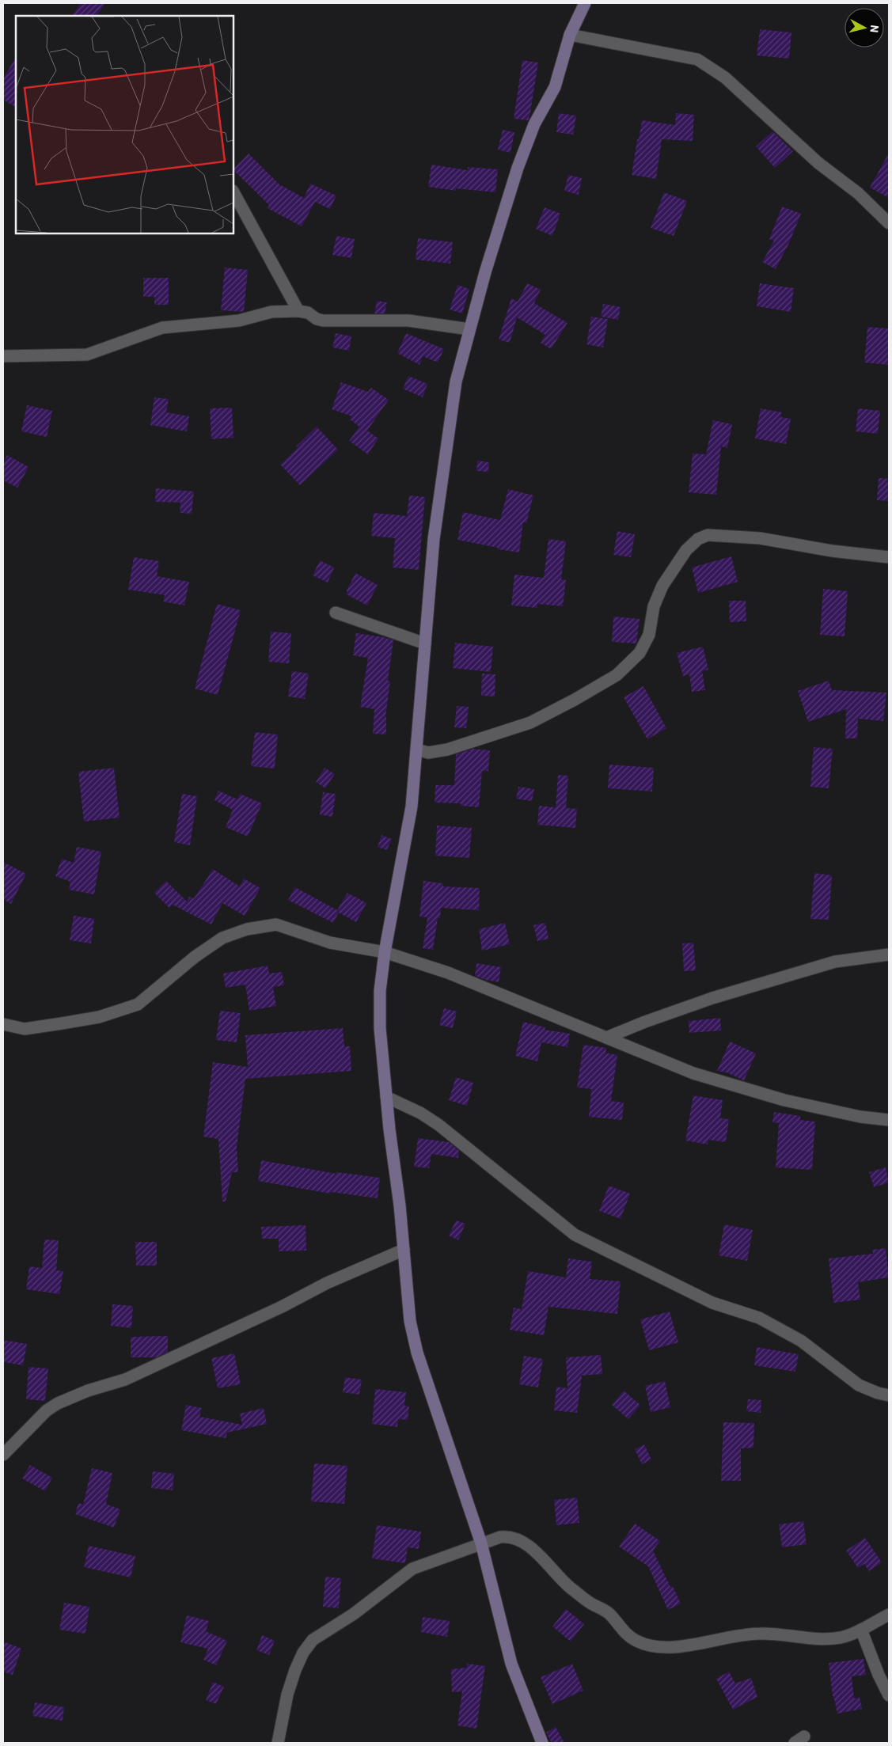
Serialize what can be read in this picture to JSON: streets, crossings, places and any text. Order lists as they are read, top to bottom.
{
  "north": "right"
}
